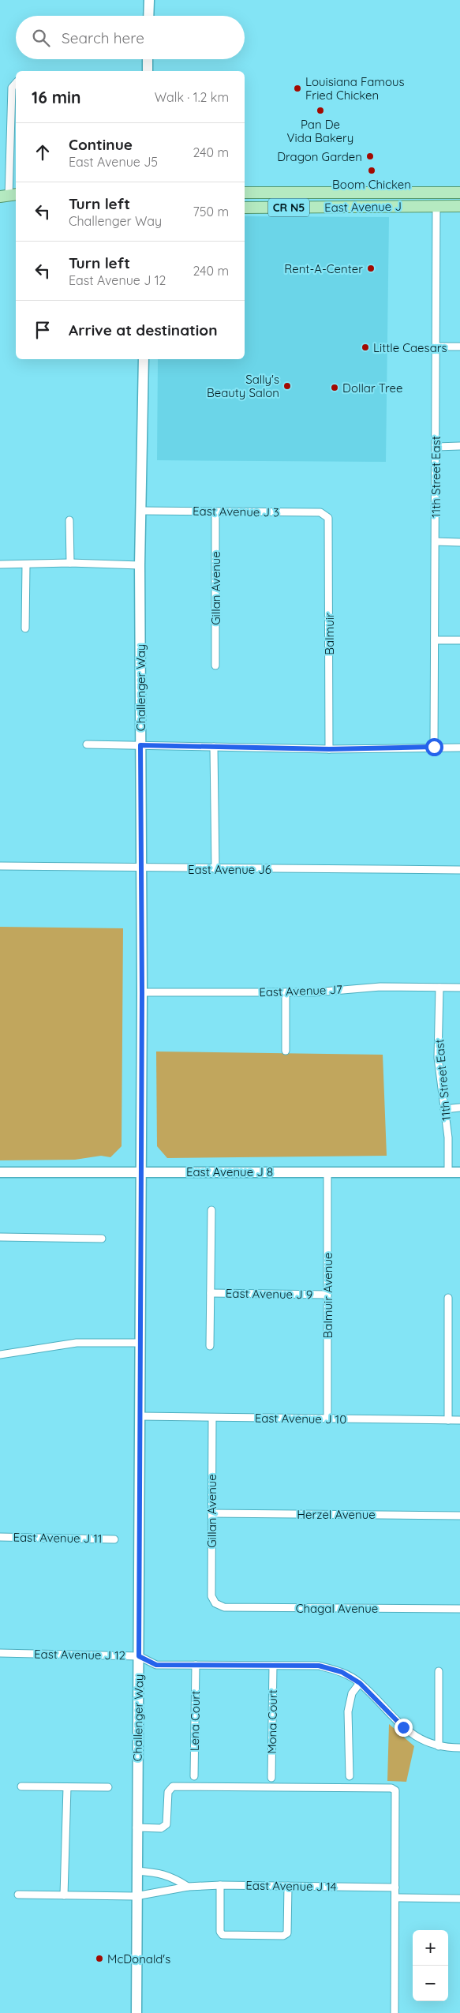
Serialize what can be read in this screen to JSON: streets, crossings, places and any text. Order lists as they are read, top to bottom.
{
  "streets": {
    "main road": [
      "East Avenue J",
      "CR N5",
      "Challenger Way",
      "East Avenue J 8"
    ],
    "street": [
      "11th Street East",
      "East Avenue J 3",
      "Gillan Avenue",
      "Balmuir",
      "East Avenue J6",
      "East Avenue J7",
      "East Avenue J 9",
      "Balmuir Avenue",
      "East Avenue J 10",
      "Herzel Avenue",
      "East Avenue J 11",
      "Chagal Avenue",
      "East Avenue J 12",
      "Lena Court",
      "Mona Court",
      "East Avenue J 14"
    ]
  },
  "crossings": [
    ["East Avenue J", "11th Street East"],
    ["11th Street East", "East Avenue J7"],
    ["11th Street East", "East Avenue J 8"],
    ["East Avenue J 3", "Gillan Avenue"],
    ["East Avenue J 3", "Balmuir"],
    ["East Avenue J 3", "Challenger Way"],
    ["Gillan Avenue", "East Avenue J 10"],
    ["Gillan Avenue", "Herzel Avenue"],
    ["Gillan Avenue", "Chagal Avenue"],
    ["Challenger Way", "East Avenue J6"],
    ["Challenger Way", "East Avenue J7"],
    ["Challenger Way", "East Avenue J 8"],
    ["Challenger Way", "East Avenue J 10"],
    ["Challenger Way", "East Avenue J 12"],
    ["Challenger Way", "East Avenue J 14"],
    ["East Avenue J 8", "Balmuir Avenue"],
    ["East Avenue J 9", "Balmuir Avenue"],
    ["Balmuir Avenue", "East Avenue J 10"],
    ["East Avenue J 12", "Lena Court"],
    ["East Avenue J 12", "Mona Court"]
  ],
  "places": [
    "Louisiana Famous Fried Chicken",
    "Pan De Vida Bakery",
    "Dragon Garden",
    "Boom Chicken",
    "Rent-A-Center",
    "Little Caesars",
    "Sally's Beauty Salon",
    "Dollar Tree",
    "McDonald's"
  ],
  "page": {
    "search": "Search here",
    "heading": ["16 min", "Walk · 1.2 km"],
    "list": [
      ["Continue", "East Avenue J5", "240 m"],
      ["Turn left", "Challenger Way", "750 m"],
      ["Turn left", "East Avenue J 12", "240 m"],
      "Arrive at destination"
    ],
    "map_buttons": ["+", "−"]
  }
}
